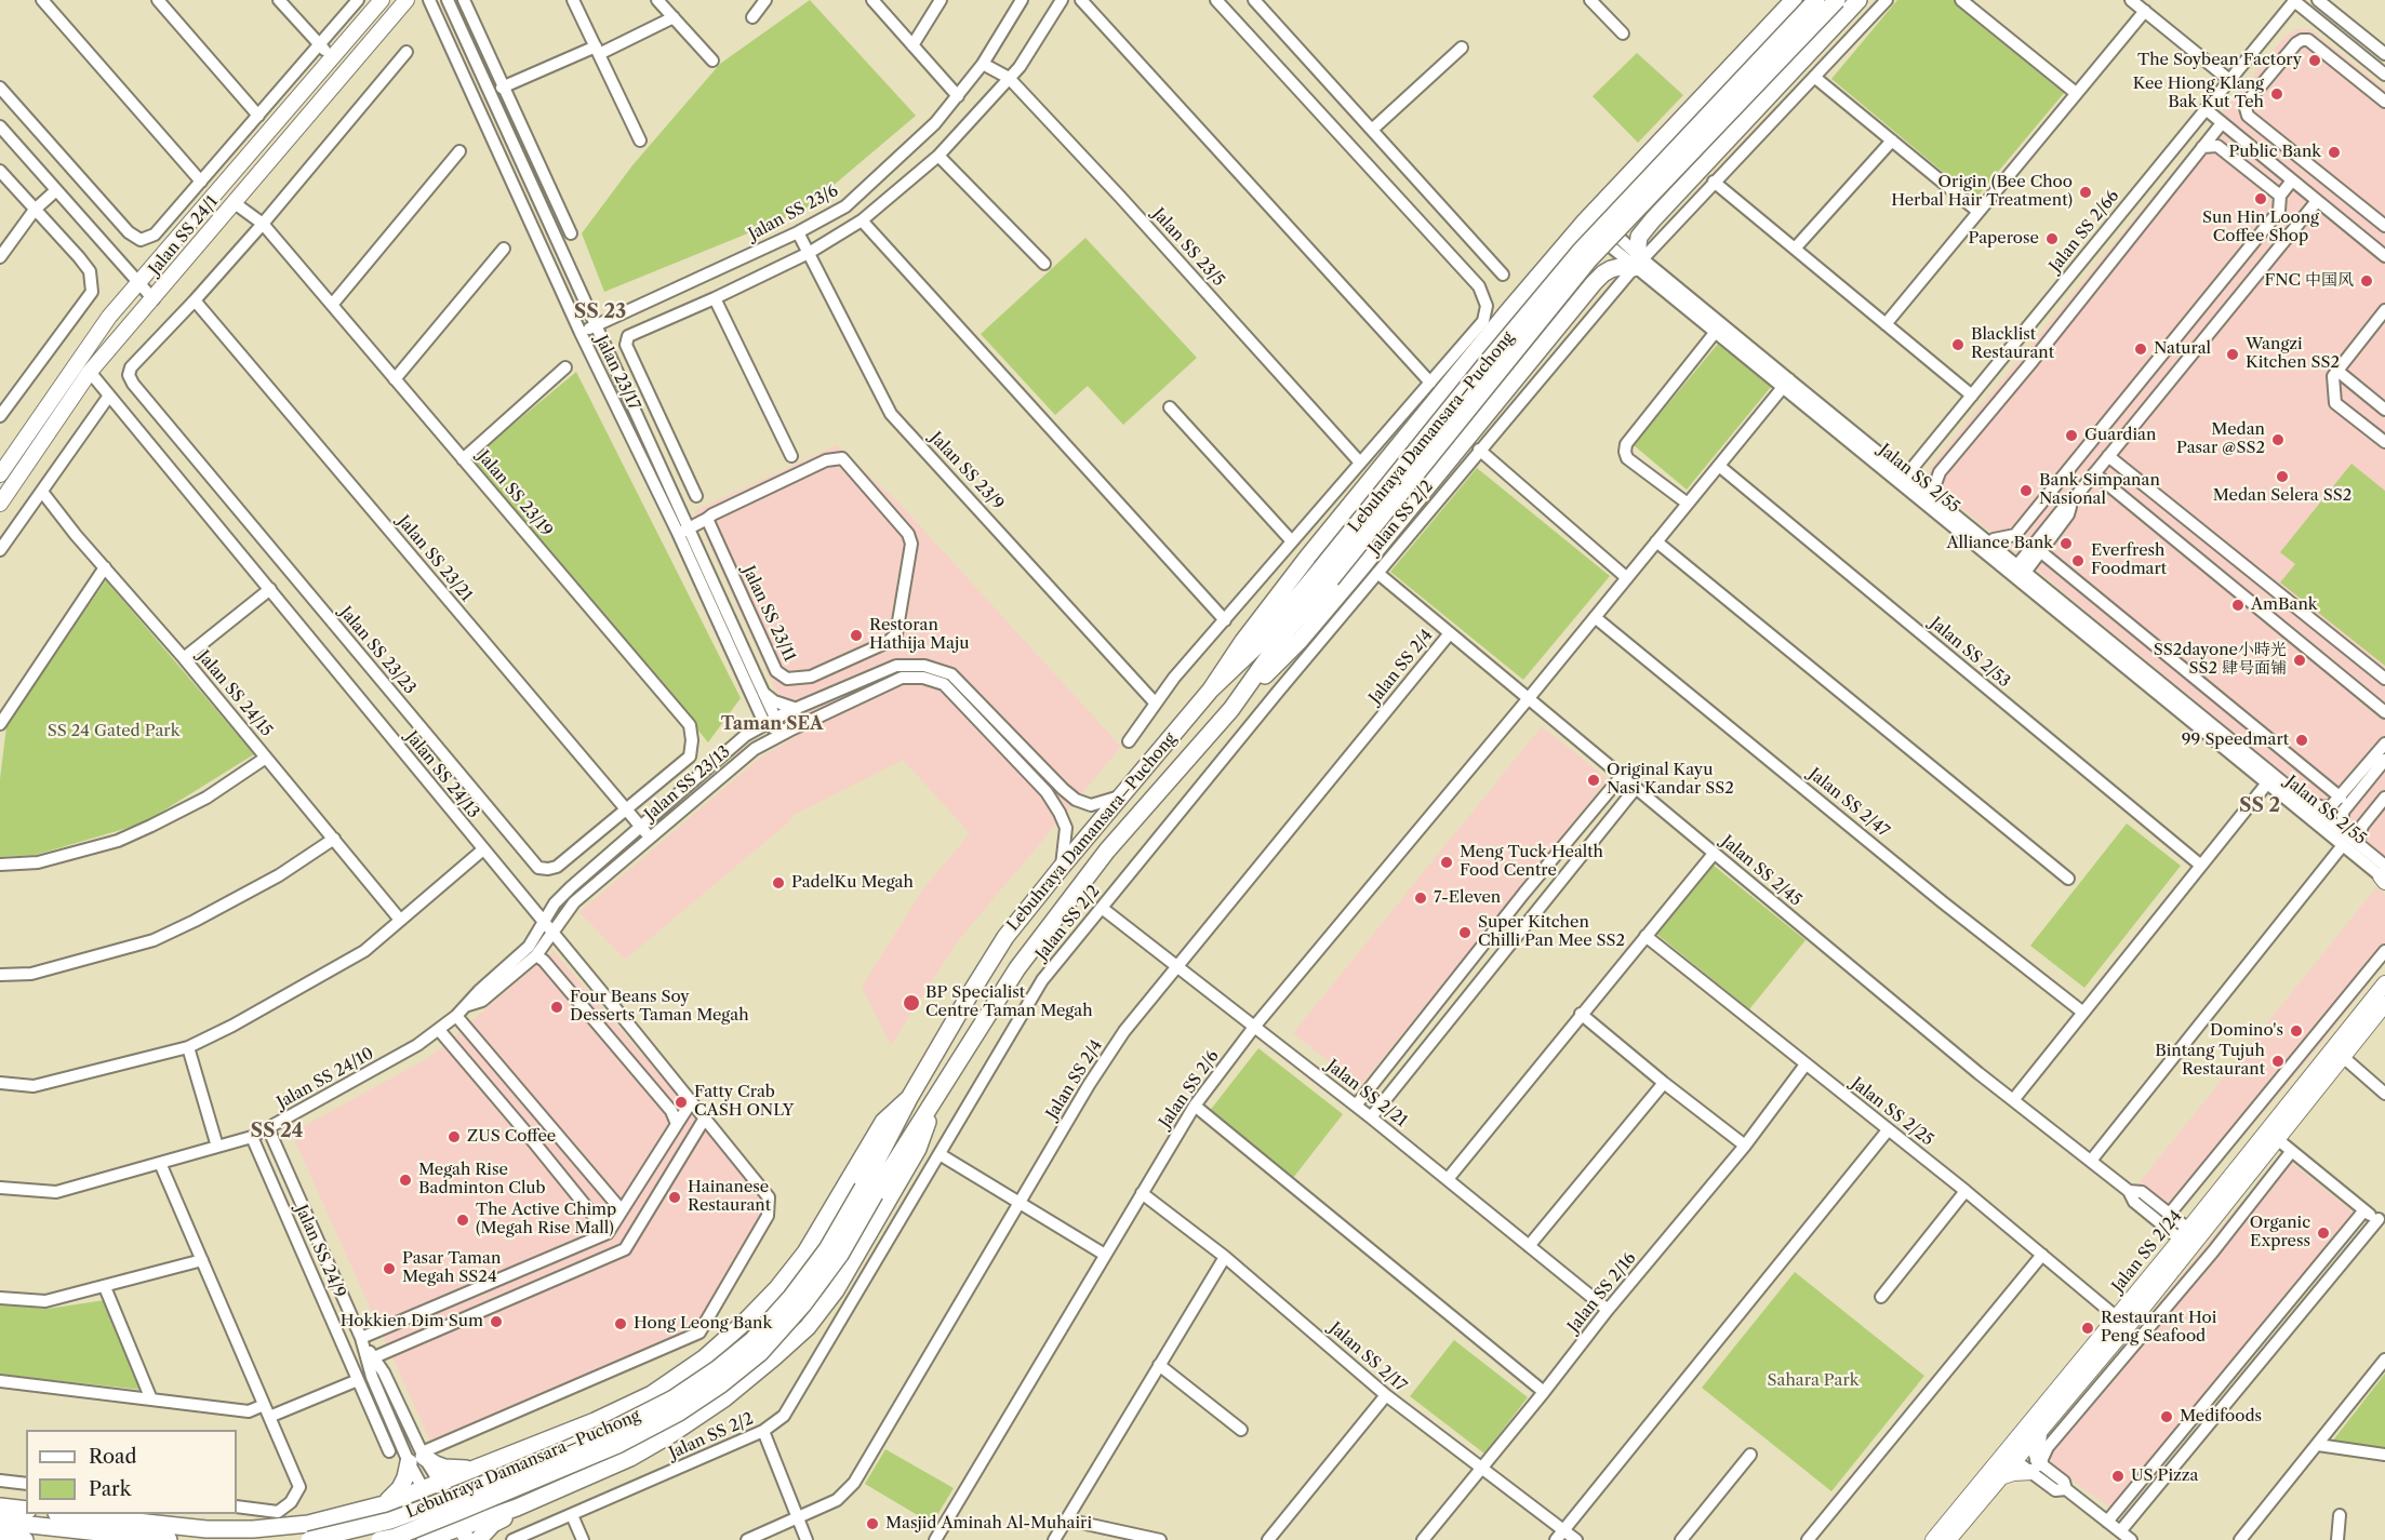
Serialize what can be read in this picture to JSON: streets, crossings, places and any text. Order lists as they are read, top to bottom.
{
  "streets": {
    "highway": ["Lebuhraya Damansara–Puchong"],
    "main road": ["Jalan SS 24/1", "Jalan SS 2/24"],
    "street": [
      "Jalan SS 23/6",
      "Jalan SS 2/66",
      "Jalan SS 23/5",
      "Jalan 23/17",
      "Jalan SS 23/9",
      "Jalan SS 2/55",
      "Jalan SS 23/19",
      "Jalan SS 2/2",
      "Jalan SS 23/21",
      "Jalan SS 23/11",
      "Jalan SS 23/23",
      "Jalan SS 2/53",
      "Jalan SS 2/4",
      "Jalan SS 24/15",
      "Jalan SS 24/13",
      "Jalan SS 23/13",
      "Jalan SS 2/47",
      "Jalan SS 2/45",
      "Jalan SS 24/10",
      "Jalan SS 2/6",
      "Jalan SS 2/21",
      "Jalan SS 2/25",
      "Jalan SS 24/9",
      "Jalan SS 2/16",
      "Jalan SS 2/17"
    ]
  },
  "crossings": [
    ["Jalan SS 23/6", "Jalan SS 23/5"],
    ["Jalan SS 23/6", "Jalan 23/17"],
    ["Jalan SS 23/6", "Jalan SS 23/9"],
    ["Jalan SS 2/66", "Jalan SS 2/55"],
    ["Jalan SS 24/1", "Jalan SS 23/19"],
    ["Jalan SS 24/1", "Jalan SS 24/13"],
    ["Jalan 23/17", "Jalan SS 23/11"],
    ["Jalan 23/17", "Jalan SS 23/13"],
    ["Lebuhraya Damansara–Puchong", "Jalan SS 23/13"],
    ["Jalan SS 2/55", "Jalan SS 2/2"],
    ["Jalan SS 2/55", "Jalan SS 2/6"],
    ["Jalan SS 23/19", "Jalan SS 23/21"],
    ["Jalan SS 23/19", "Jalan SS 23/23"],
    ["Jalan SS 2/2", "Jalan SS 2/45"],
    ["Jalan SS 2/2", "Jalan SS 2/21"],
    ["Jalan SS 23/21", "Jalan SS 23/23"],
    ["Jalan SS 23/21", "Jalan SS 23/13"],
    ["Jalan SS 2/53", "Jalan SS 2/6"],
    ["Jalan SS 2/4", "Jalan SS 2/45"],
    ["Jalan SS 2/4", "Jalan SS 2/21"],
    ["Jalan SS 24/13", "Jalan SS 23/13"],
    ["Jalan SS 24/13", "Jalan SS 24/9"],
    ["Jalan SS 23/13", "Jalan SS 24/10"],
    ["Jalan SS 2/47", "Jalan SS 2/6"],
    ["Jalan SS 2/45", "Jalan SS 2/6"],
    ["Jalan SS 2/45", "Jalan SS 2/24"],
    ["Jalan SS 24/10", "Jalan SS 24/9"],
    ["Jalan SS 2/6", "Jalan SS 2/21"],
    ["Jalan SS 2/6", "Jalan SS 2/17"],
    ["Jalan SS 2/21", "Jalan SS 2/16"],
    ["Jalan SS 2/25", "Jalan SS 2/24"],
    ["Jalan SS 2/25", "Jalan SS 2/16"],
    ["Jalan SS 2/16", "Jalan SS 2/17"]
  ],
  "districts": [
    "SS 23",
    "Taman SEA",
    "SS 2",
    "SS 24"
  ],
  "parks": ["SS 24 Gated Park", "Sahara Park"],
  "places": [
    "The Soybean Factory",
    "Kee Hiong Klang Bak Kut Teh",
    "Public Bank",
    "Origin (Bee Choo Herbal Hair Treatment)",
    "Sun Hin Loong Coffee Shop",
    "Paperose",
    "FNC 中国风",
    "Blacklist Restaurant",
    "Natural",
    "Wangzi Kitchen SS2",
    "Guardian",
    "Medan Pasar @SS2",
    "Medan Selera SS2",
    "Bank Simpanan Nasional",
    "Alliance Bank",
    "Everfresh Foodmart",
    "AmBank",
    "Restoran Hathija Maju",
    "SS2dayone小時光 SS2 肆号面铺",
    "99 Speedmart",
    "Original Kayu Nasi Kandar SS2",
    "Meng Tuck Health Food Centre",
    "PadelKu Megah",
    "7-Eleven",
    "Super Kitchen Chilli Pan Mee SS2",
    "BP Specialist Centre Taman Megah",
    "Four Beans Soy Desserts Taman Megah",
    "Domino's",
    "Bintang Tujuh Restaurant",
    "Fatty Crab CASH ONLY",
    "ZUS Coffee",
    "Megah Rise Badminton Club",
    "Hainanese Restaurant",
    "The Active Chimp (Megah Rise Mall)",
    "Organic Express",
    "Pasar Taman Megah SS24",
    "Hokkien Dim Sum",
    "Hong Leong Bank",
    "Restaurant Hoi Peng Seafood",
    "Medifoods",
    "US Pizza",
    "Masjid Aminah Al-Muhairi"
  ],
  "legend": ["Road", "Park"]
}
